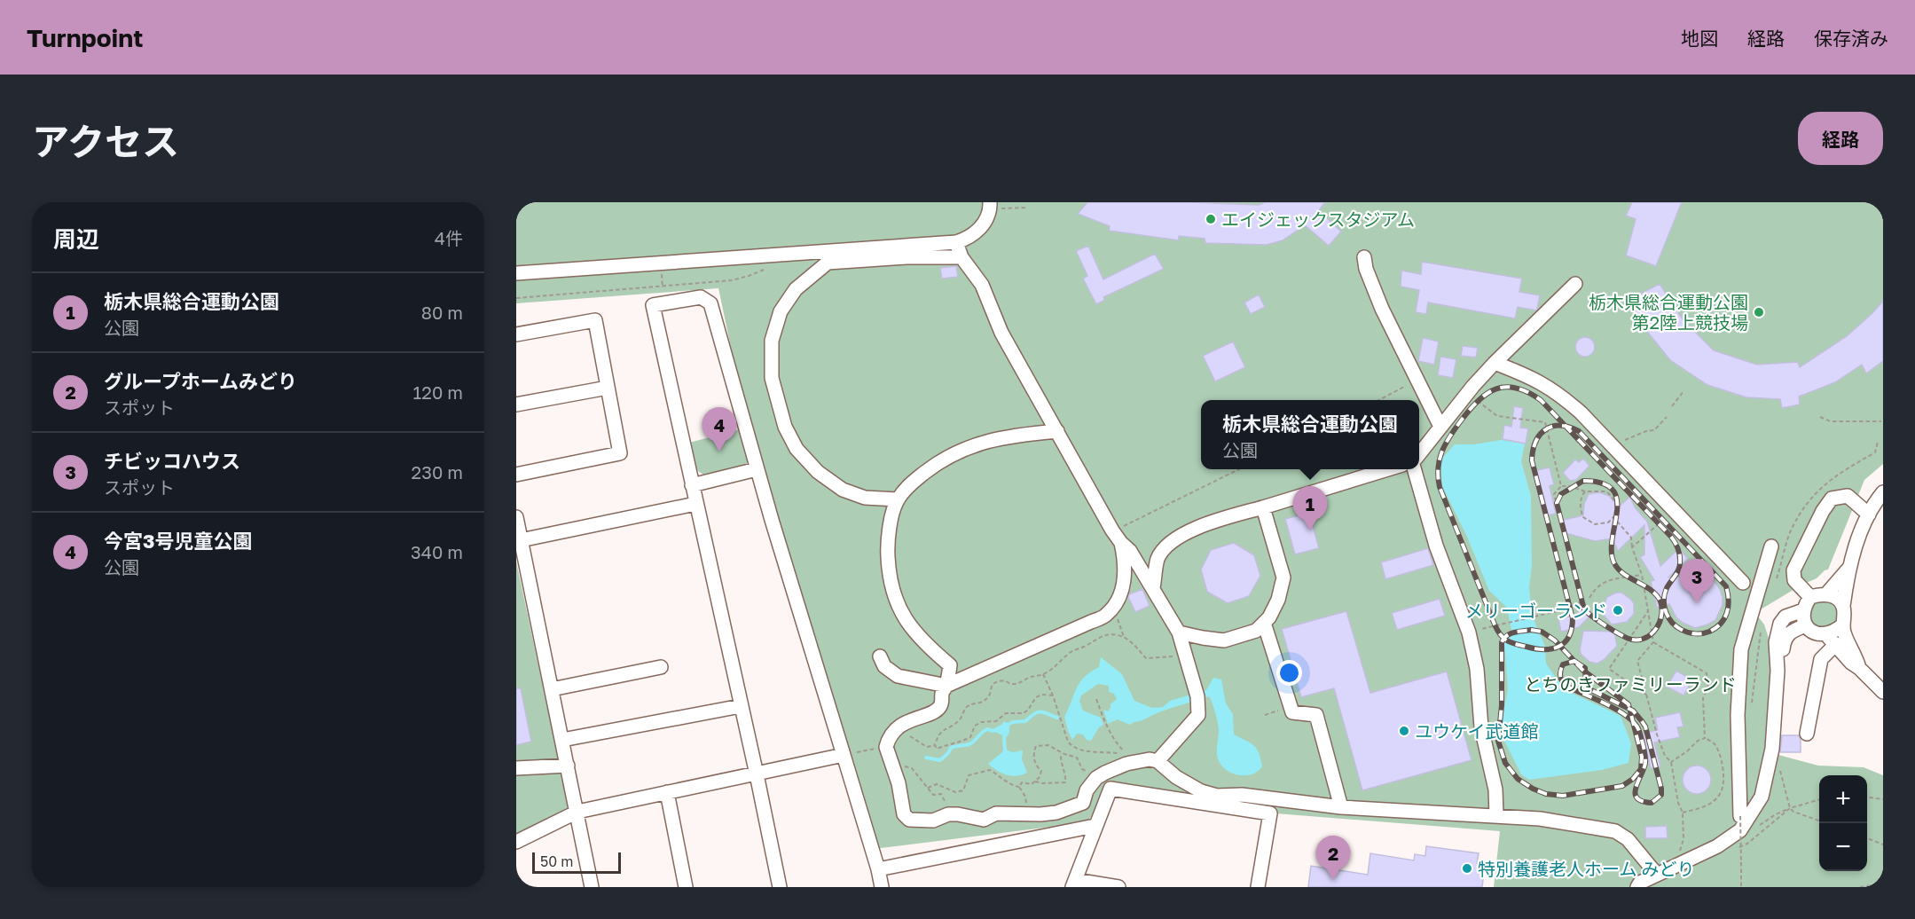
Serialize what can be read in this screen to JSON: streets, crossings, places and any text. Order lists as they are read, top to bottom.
{
  "parks": ["とちのきファミリーランド"],
  "places": [
    "エイジェックスタジアム",
    "栃木県総合運動公園 第2陸上競技場",
    "メリーゴーランド",
    "ユウケイ武道館",
    "特別養護老人ホーム みどり"
  ],
  "scale_bar": "50 m",
  "page": {
    "header": "Turnpoint",
    "nav": ["地図", "経路", "保存済み"],
    "title": "アクセス",
    "buttons": "経路",
    "heading": ["周辺", "4件"],
    "list": [
      {
        "mark": "1",
        "name": "栃木県総合運動公園",
        "note": "公園",
        "value": "80 m"
      },
      {
        "mark": "2",
        "name": "グループホームみどり",
        "note": "スポット",
        "value": "120 m"
      },
      {
        "mark": "3",
        "name": "チビッコハウス",
        "note": "スポット",
        "value": "230 m"
      },
      {
        "mark": "4",
        "name": "今宮3号児童公園",
        "note": "公園",
        "value": "340 m"
      }
    ],
    "popup": ["栃木県総合運動公園", "公園"],
    "pins": [
      "4",
      "1",
      "3",
      "2"
    ],
    "map_buttons": ["+", "−"],
    "scale": "50 m"
  }
}
